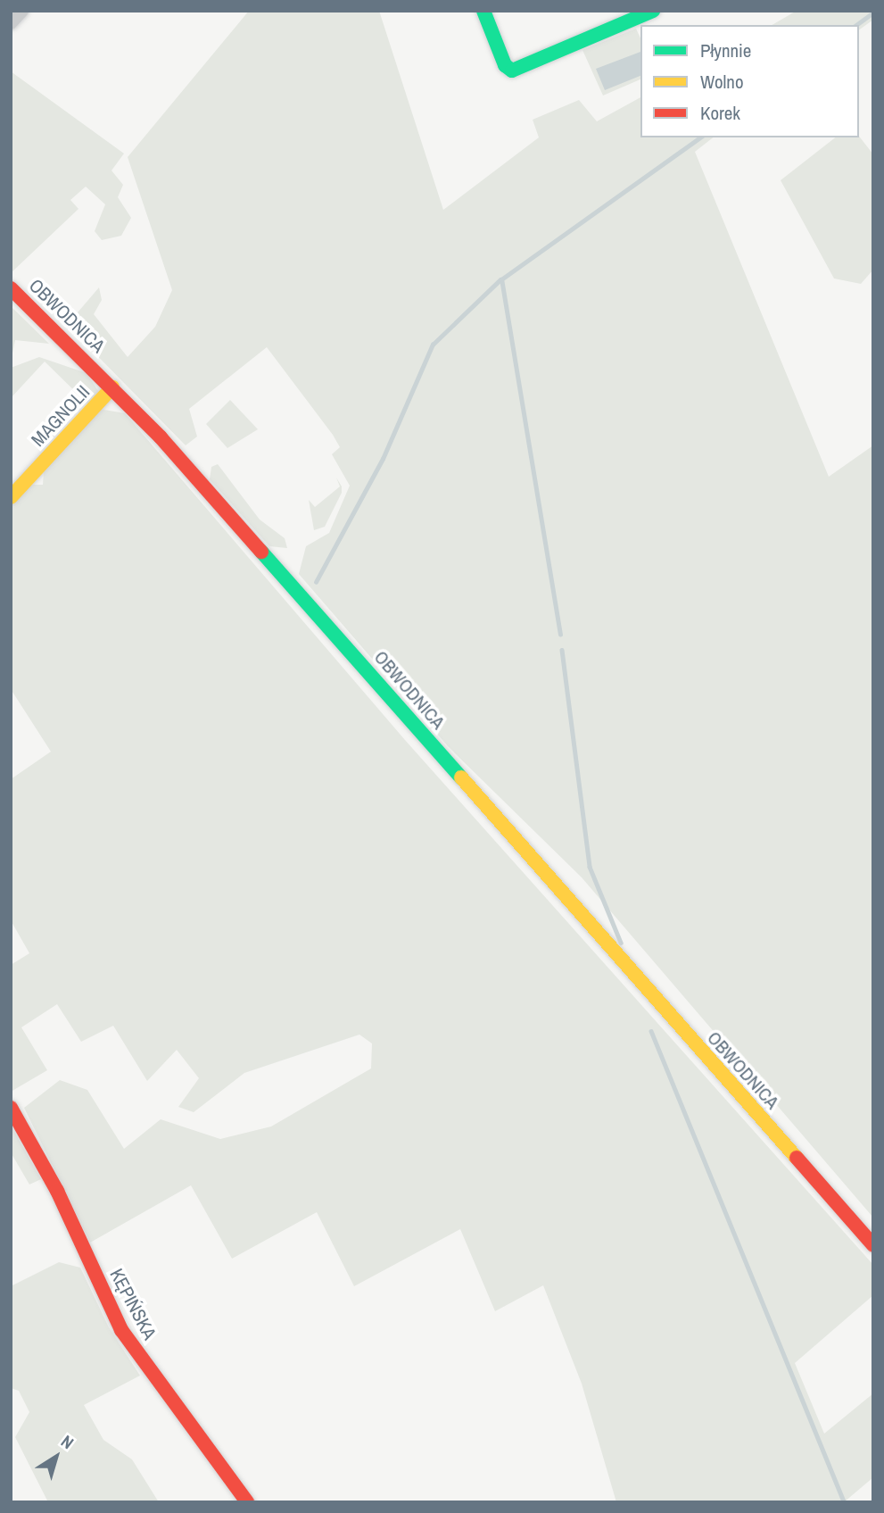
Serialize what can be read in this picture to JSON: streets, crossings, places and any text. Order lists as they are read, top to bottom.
{
  "streets": {
    "main road": ["OBWODNICA", "MAGNOLII", "KĘPIŃSKA"]
  },
  "crossings": [
    ["OBWODNICA", "MAGNOLII"]
  ],
  "legend": ["Płynnie", "Wolno", "Korek"],
  "north": "top right"
}
